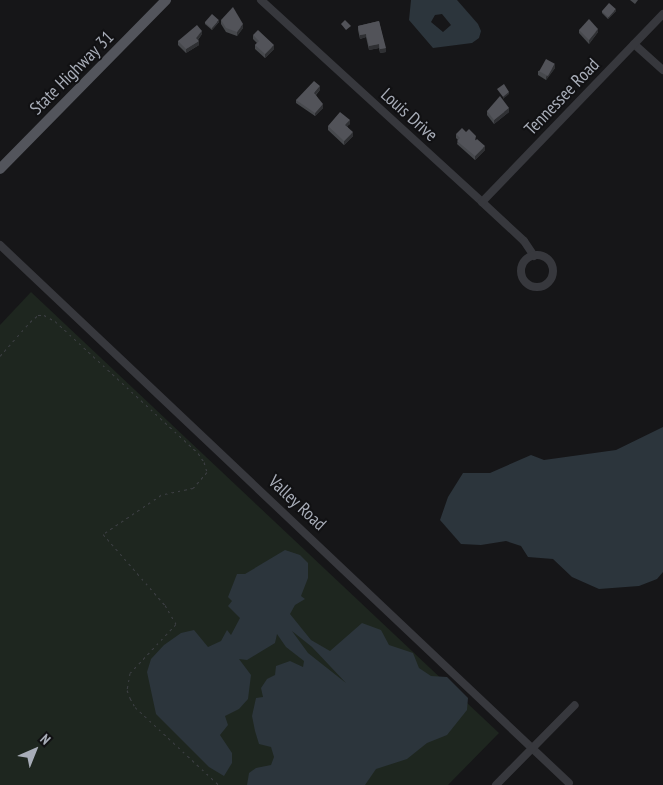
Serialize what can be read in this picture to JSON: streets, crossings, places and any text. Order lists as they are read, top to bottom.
{
  "streets": {
    "main road": ["State Highway 31"],
    "street": ["Tennessee Road", "Louis Drive", "Valley Road"]
  },
  "crossings": [
    ["Tennessee Road", "Louis Drive"]
  ],
  "north": "top right"
}
